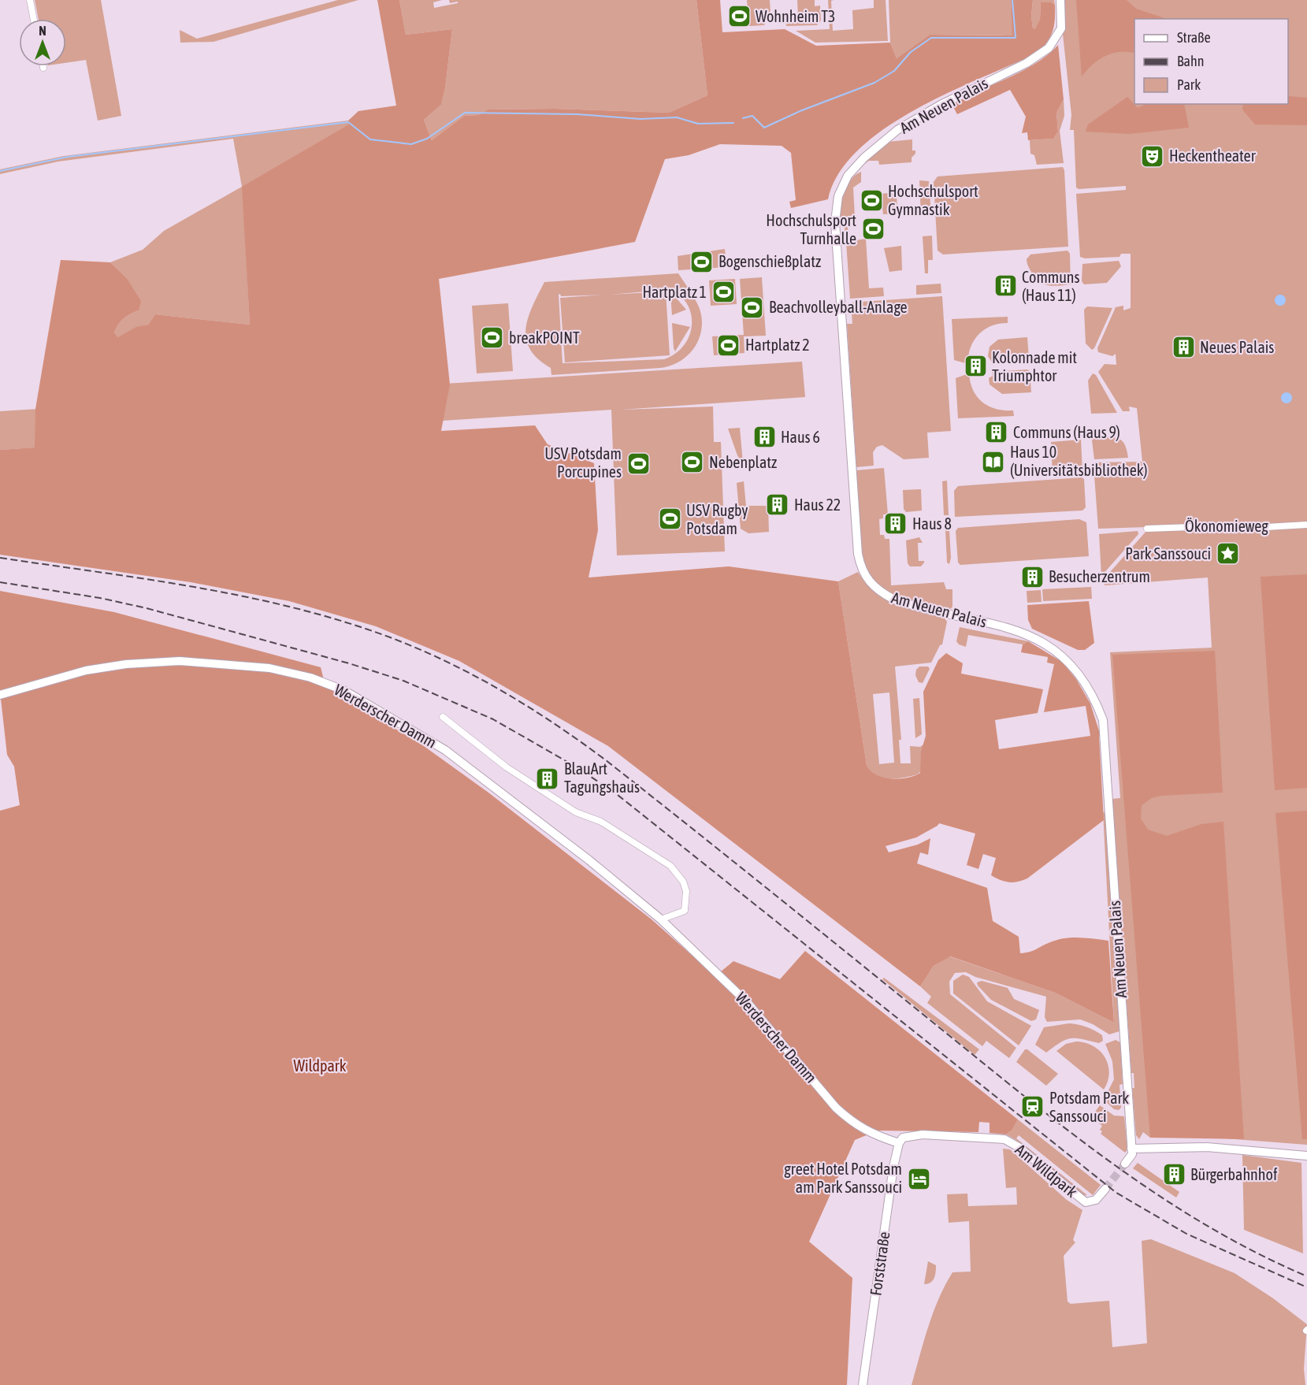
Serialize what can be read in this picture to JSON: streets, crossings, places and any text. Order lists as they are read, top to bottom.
{
  "streets": {
    "street": [
      "Am Neuen Palais",
      "Ökonomieweg",
      "Werderscher Damm",
      "Am Wildpark",
      "Forststraße"
    ]
  },
  "crossings": [
    ["Werderscher Damm", "Am Wildpark"],
    ["Werderscher Damm", "Forststraße"],
    ["Am Wildpark", "Forststraße"]
  ],
  "parks": ["Wildpark"],
  "places": {
    "sports": [
      "Wohnheim T3",
      "Hochschulsport Gymnastik",
      "Hochschulsport Turnhalle",
      "Bogenschießplatz",
      "Hartplatz 1",
      "Beachvolleyball-Anlage",
      "breakPOINT",
      "Hartplatz 2",
      "Nebenplatz",
      "USV Potsdam Porcupines",
      "USV Rugby Potsdam"
    ],
    "theatre": ["Heckentheater"],
    "building": [
      "Communs (Haus 11)",
      "Neues Palais",
      "Kolonnade mit Triumphtor",
      "Communs (Haus 9)",
      "Haus 6",
      "Haus 22",
      "Haus 8",
      "Besucherzentrum",
      "BlauArt Tagungshaus",
      "Bürgerbahnhof"
    ],
    "library": ["Haus 10 (Universitätsbibliothek)"],
    "place": ["Park Sanssouci"],
    "station": ["Potsdam Park Sanssouci"],
    "hotel": ["greet Hotel Potsdam am Park Sanssouci"]
  },
  "legend": ["Straße", "Bahn", "Park"],
  "north": "top"
}
